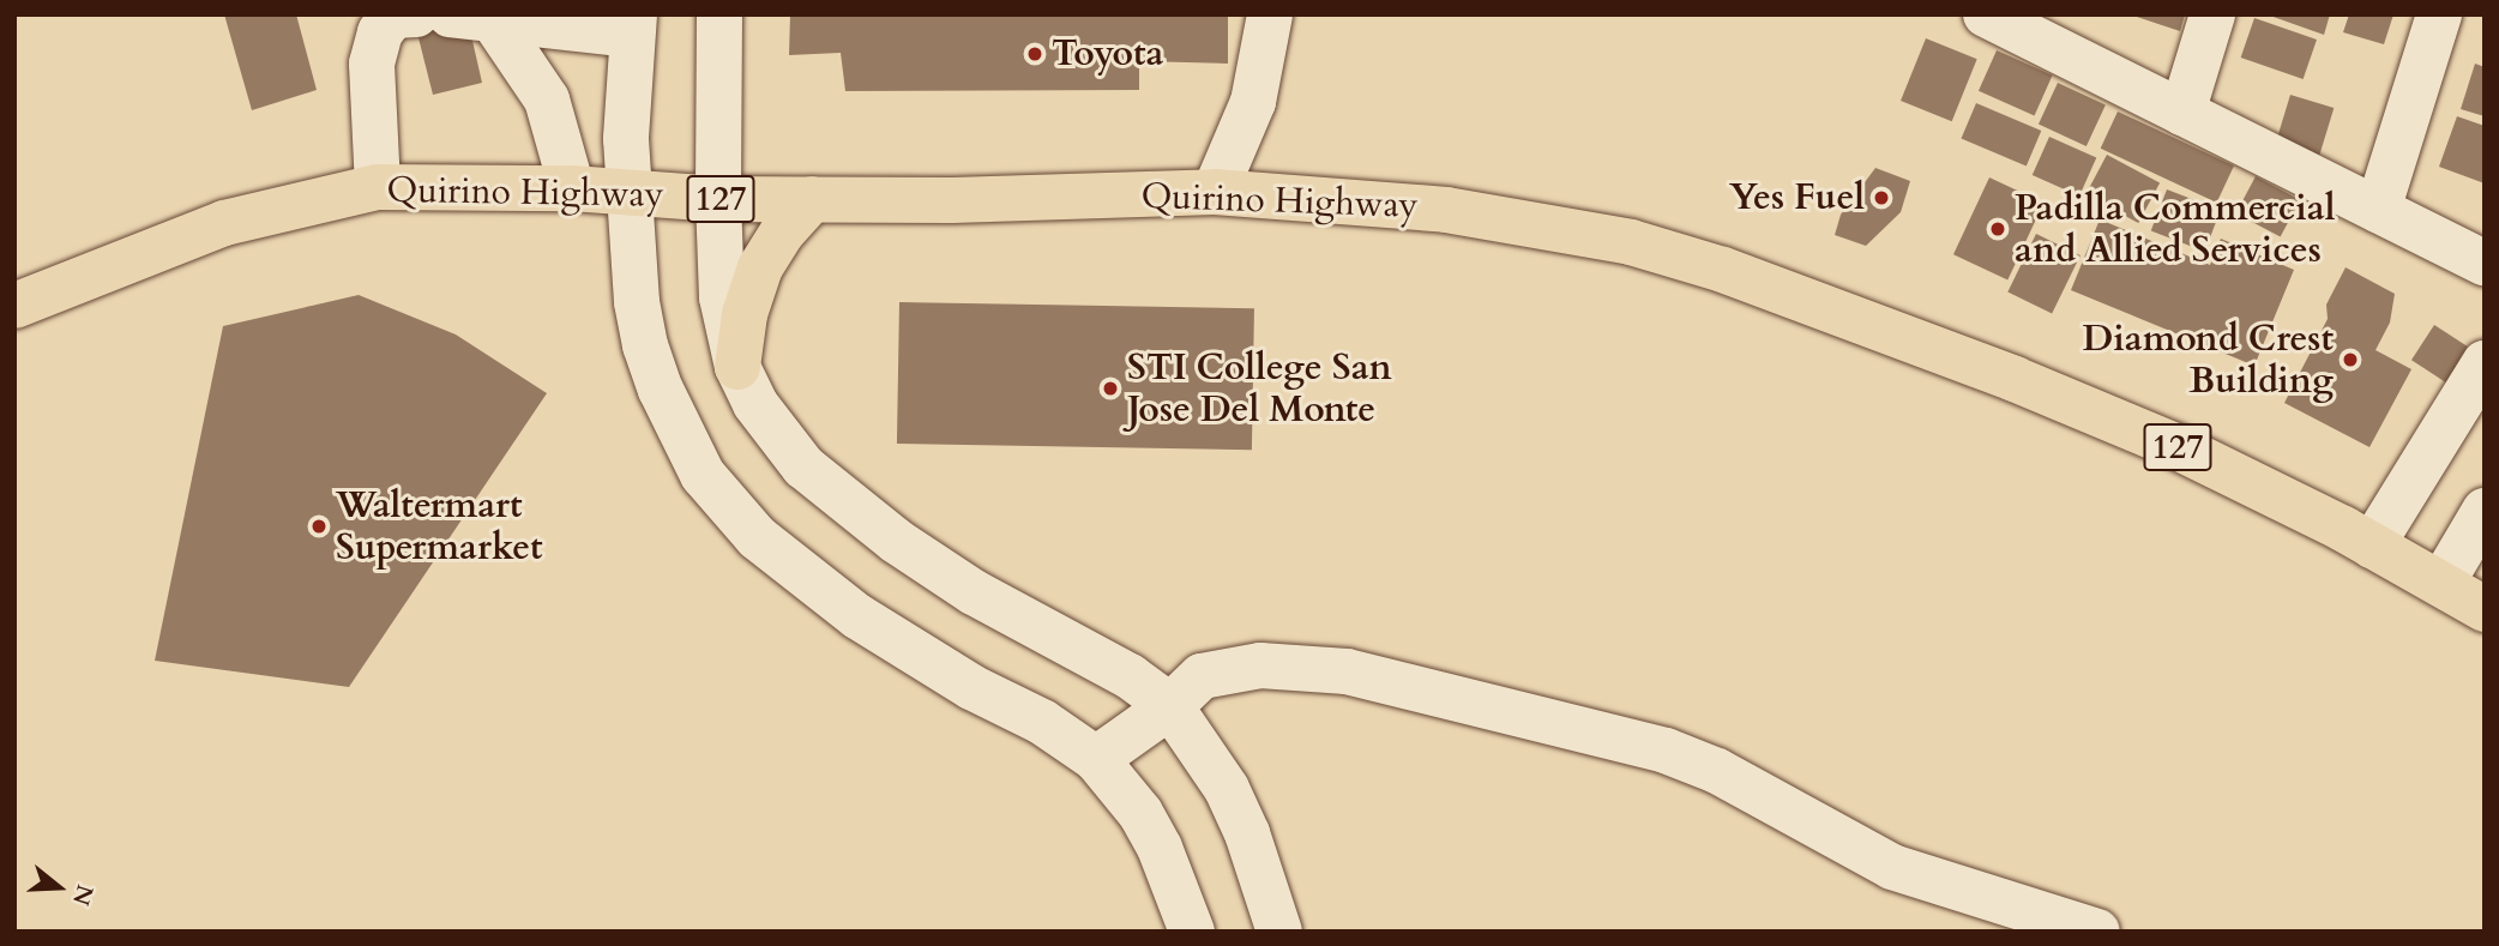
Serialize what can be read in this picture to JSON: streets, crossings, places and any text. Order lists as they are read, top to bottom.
{
  "streets": {
    "main road": ["Quirino Highway", "127"]
  },
  "places": [
    "Toyota",
    "Yes Fuel",
    "Padilla Commercial and Allied Services",
    "Diamond Crest Building",
    "STI College San Jose Del Monte",
    "Waltermart Supermarket"
  ],
  "north": "right"
}
